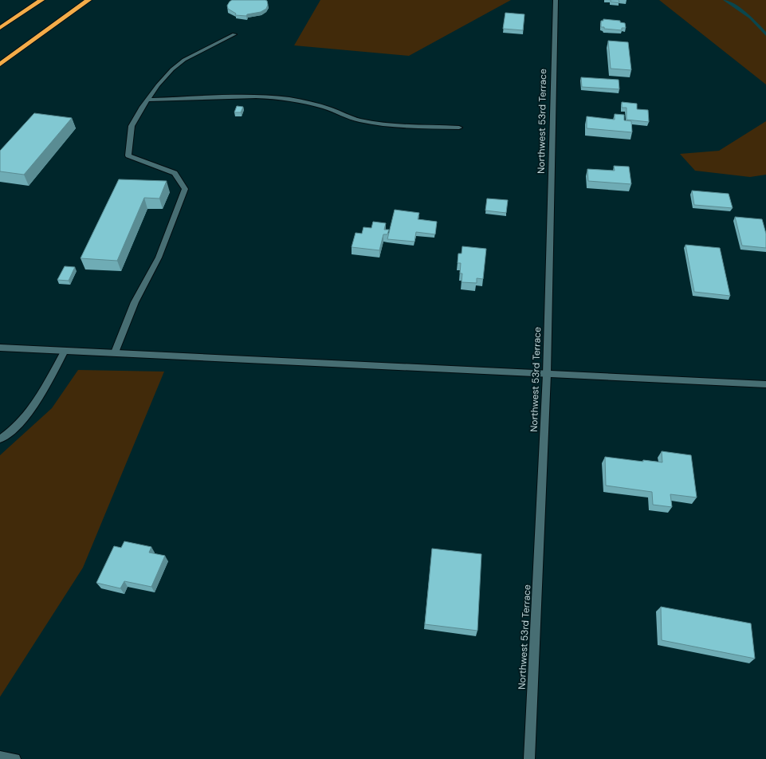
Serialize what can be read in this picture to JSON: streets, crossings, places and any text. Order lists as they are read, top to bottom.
{
  "streets": {
    "street": ["Northwest 53rd Terrace"]
  }
}
